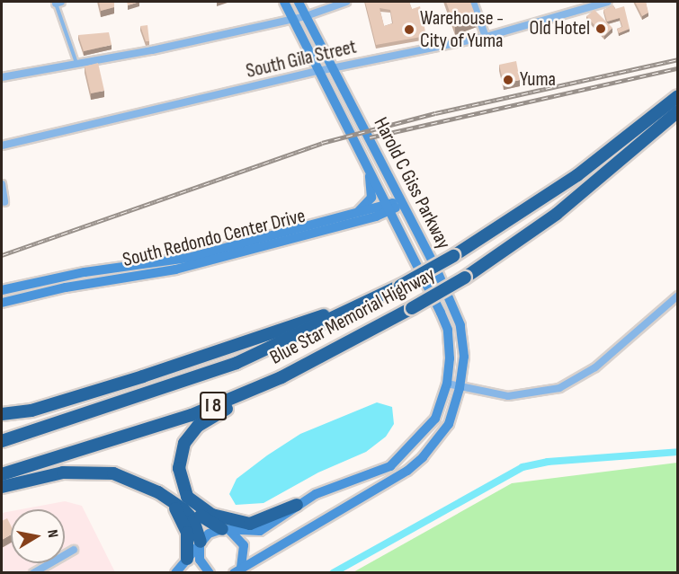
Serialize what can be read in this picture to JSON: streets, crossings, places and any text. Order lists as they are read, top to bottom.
{
  "streets": {
    "highway": ["Blue Star Memorial Highway", "I 8"],
    "main road": ["Harold C Giss Parkway", "South Redondo Center Drive"],
    "street": ["South Gila Street"]
  },
  "crossings": [
    ["South Gila Street", "Harold C Giss Parkway"],
    ["Harold C Giss Parkway", "South Redondo Center Drive"]
  ],
  "places": ["Old Hotel", "Warehouse - City of Yuma", "Yuma"],
  "north": "right"
}
